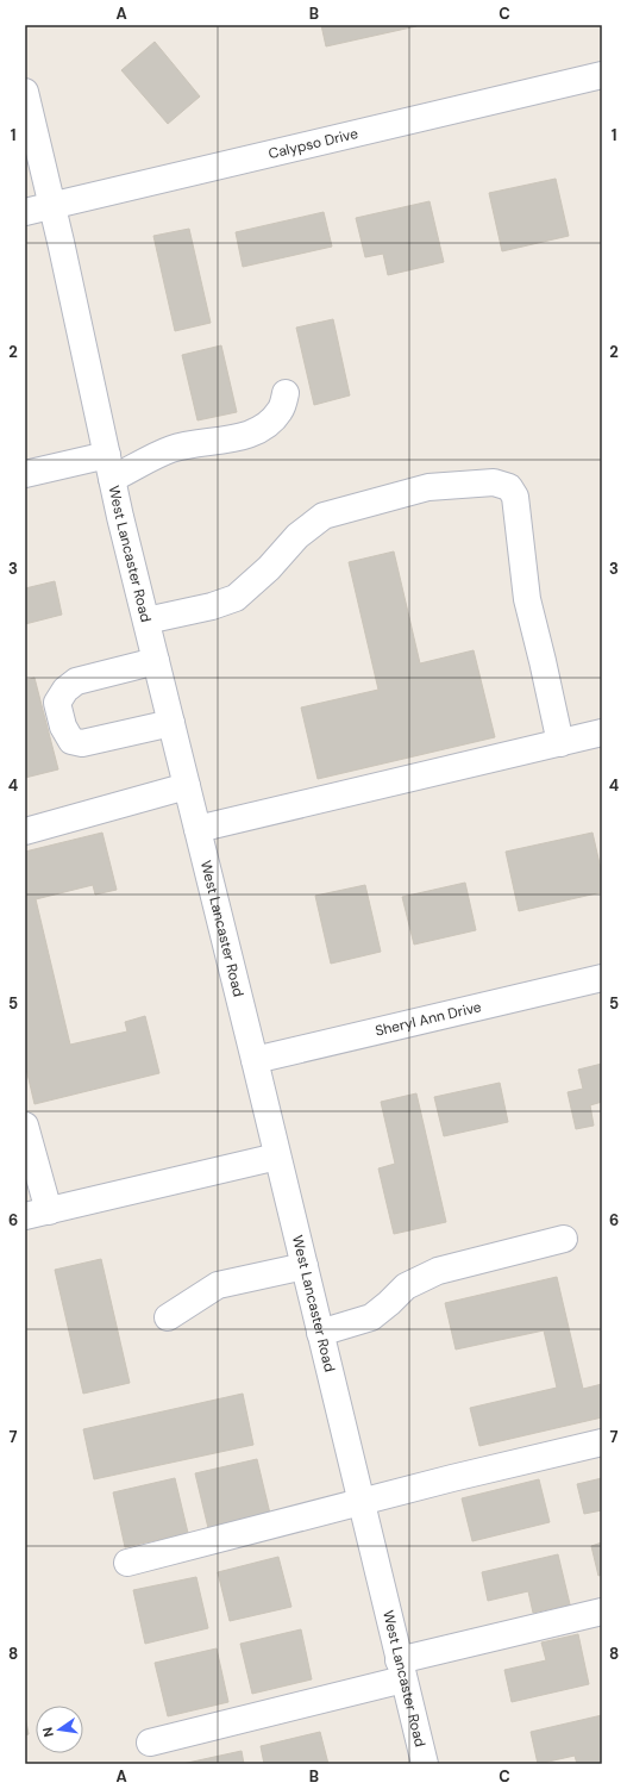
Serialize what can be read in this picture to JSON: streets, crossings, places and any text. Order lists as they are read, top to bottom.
{
  "streets": {
    "street": ["Calypso Drive", "West Lancaster Road", "Sheryl Ann Drive"]
  },
  "crossings": [
    ["Calypso Drive", "West Lancaster Road"],
    ["West Lancaster Road", "Sheryl Ann Drive"]
  ],
  "north": "left",
  "grid": {
    "columns": ["A", "B", "C"],
    "rows": [
      "1",
      "2",
      "3",
      "4",
      "5",
      "6",
      "7",
      "8"
    ]
  }
}
